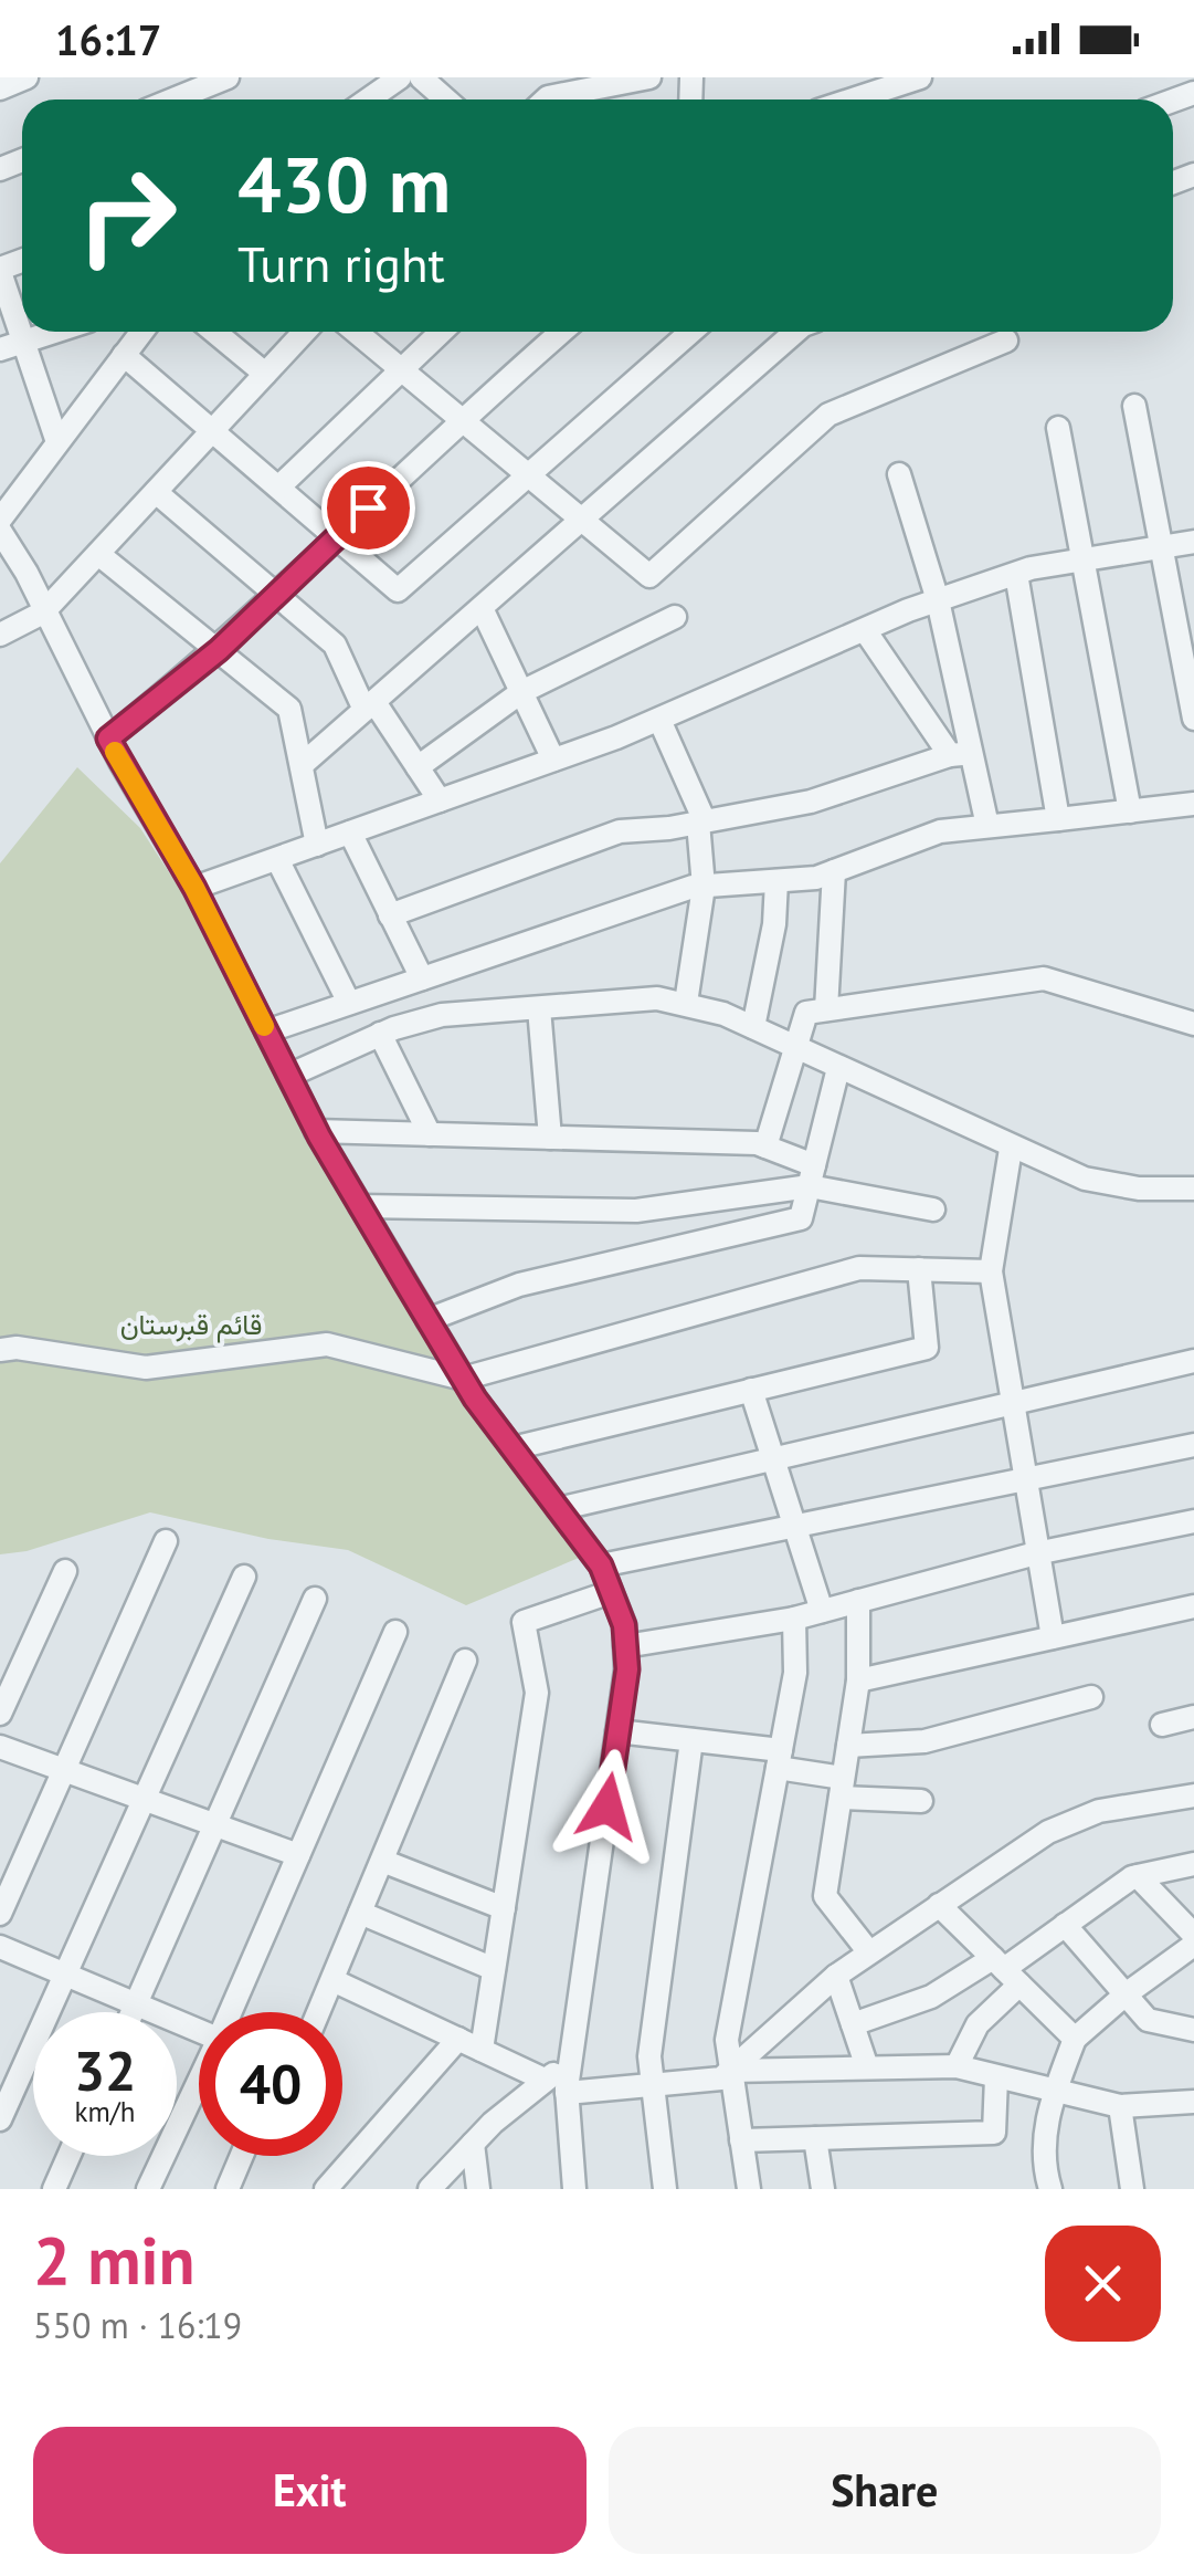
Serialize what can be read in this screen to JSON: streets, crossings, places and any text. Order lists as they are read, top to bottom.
{
  "parks": ["قائم قبرستان"],
  "page": {
    "status": "16:17",
    "turn": ["430 m", "Turn right"],
    "speed": "32 km/h",
    "limit": "40",
    "heading": ["2 min", "550 m · 16:19"],
    "buttons": ["Exit", "Share"]
  }
}
